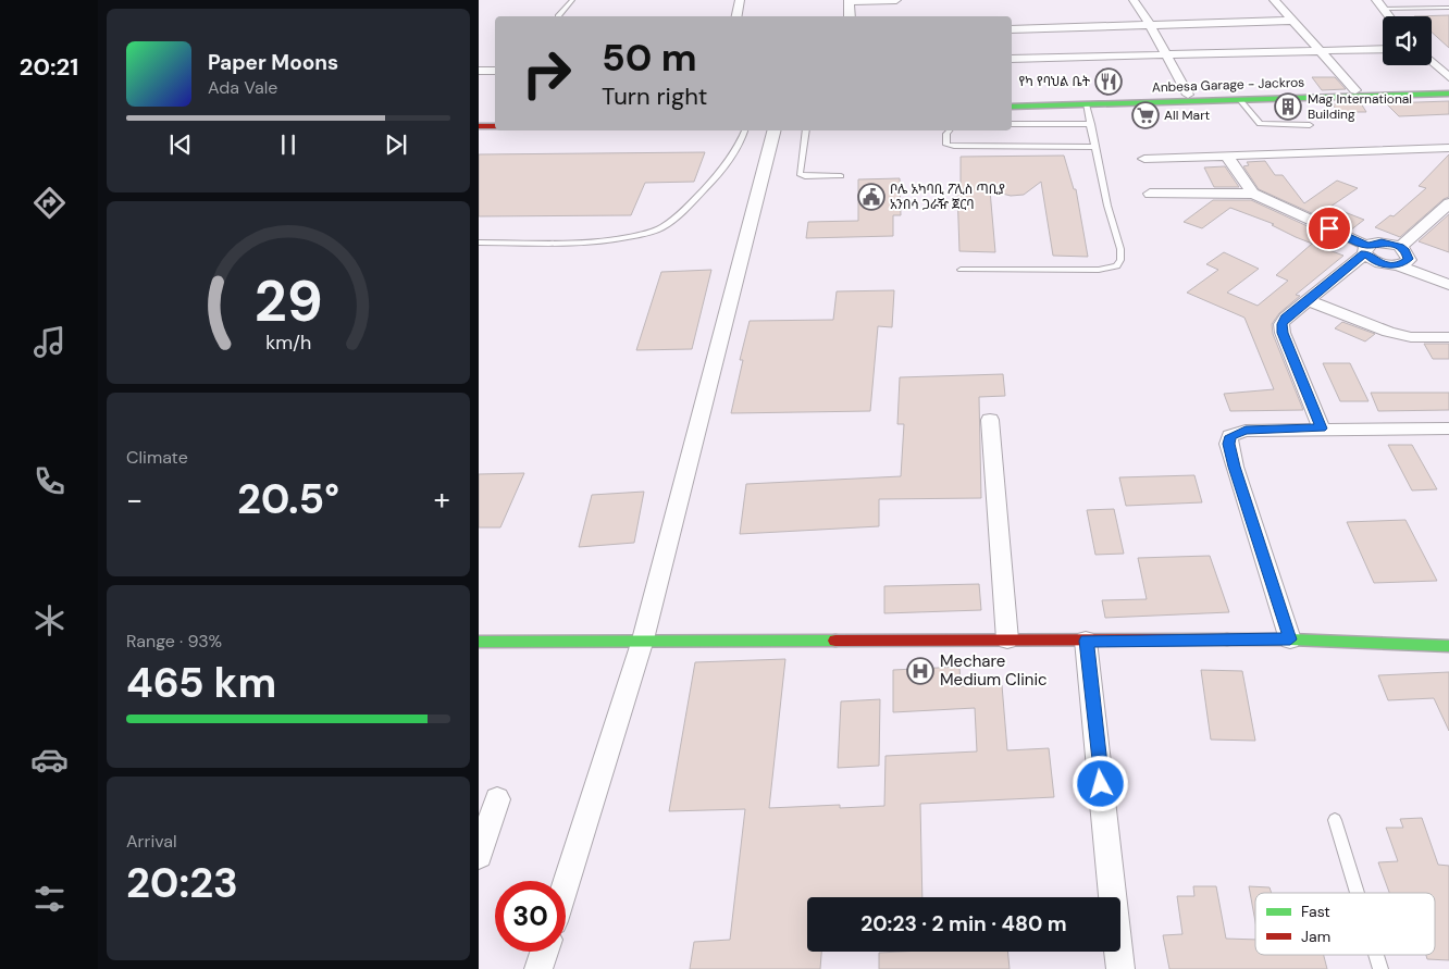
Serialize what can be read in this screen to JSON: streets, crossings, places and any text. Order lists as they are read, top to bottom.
{
  "streets": {
    "main road": ["Anbesa Garage - Jackros"]
  },
  "places": {
    "restaurant": ["የካ የባህል ቤት"],
    "building": ["Mag International Building"],
    "supermarket": ["All Mart"],
    "public building": ["ቦሌ አካባቢ ፖሊስ ጣቢያ አንበሳ ጋራዥ ጀርባ"],
    "hospital": ["Mechare Medium Clinic"]
  },
  "legend": ["Fast", "Jam"],
  "page": {
    "tabs": "20:21",
    "turn": ["50 m", "Turn right"],
    "song": ["Paper Moons", "Ada Vale"],
    "tile": [
      "Climate",
      ["Range · 93%", "465 km"],
      ["Arrival", "20:23"]
    ],
    "heat": ["−", "20.5°", "+"],
    "limit": "30",
    "trip": "20:23 · 2 min · 480 m",
    "gauge": ["29", "km/h"]
  }
}
